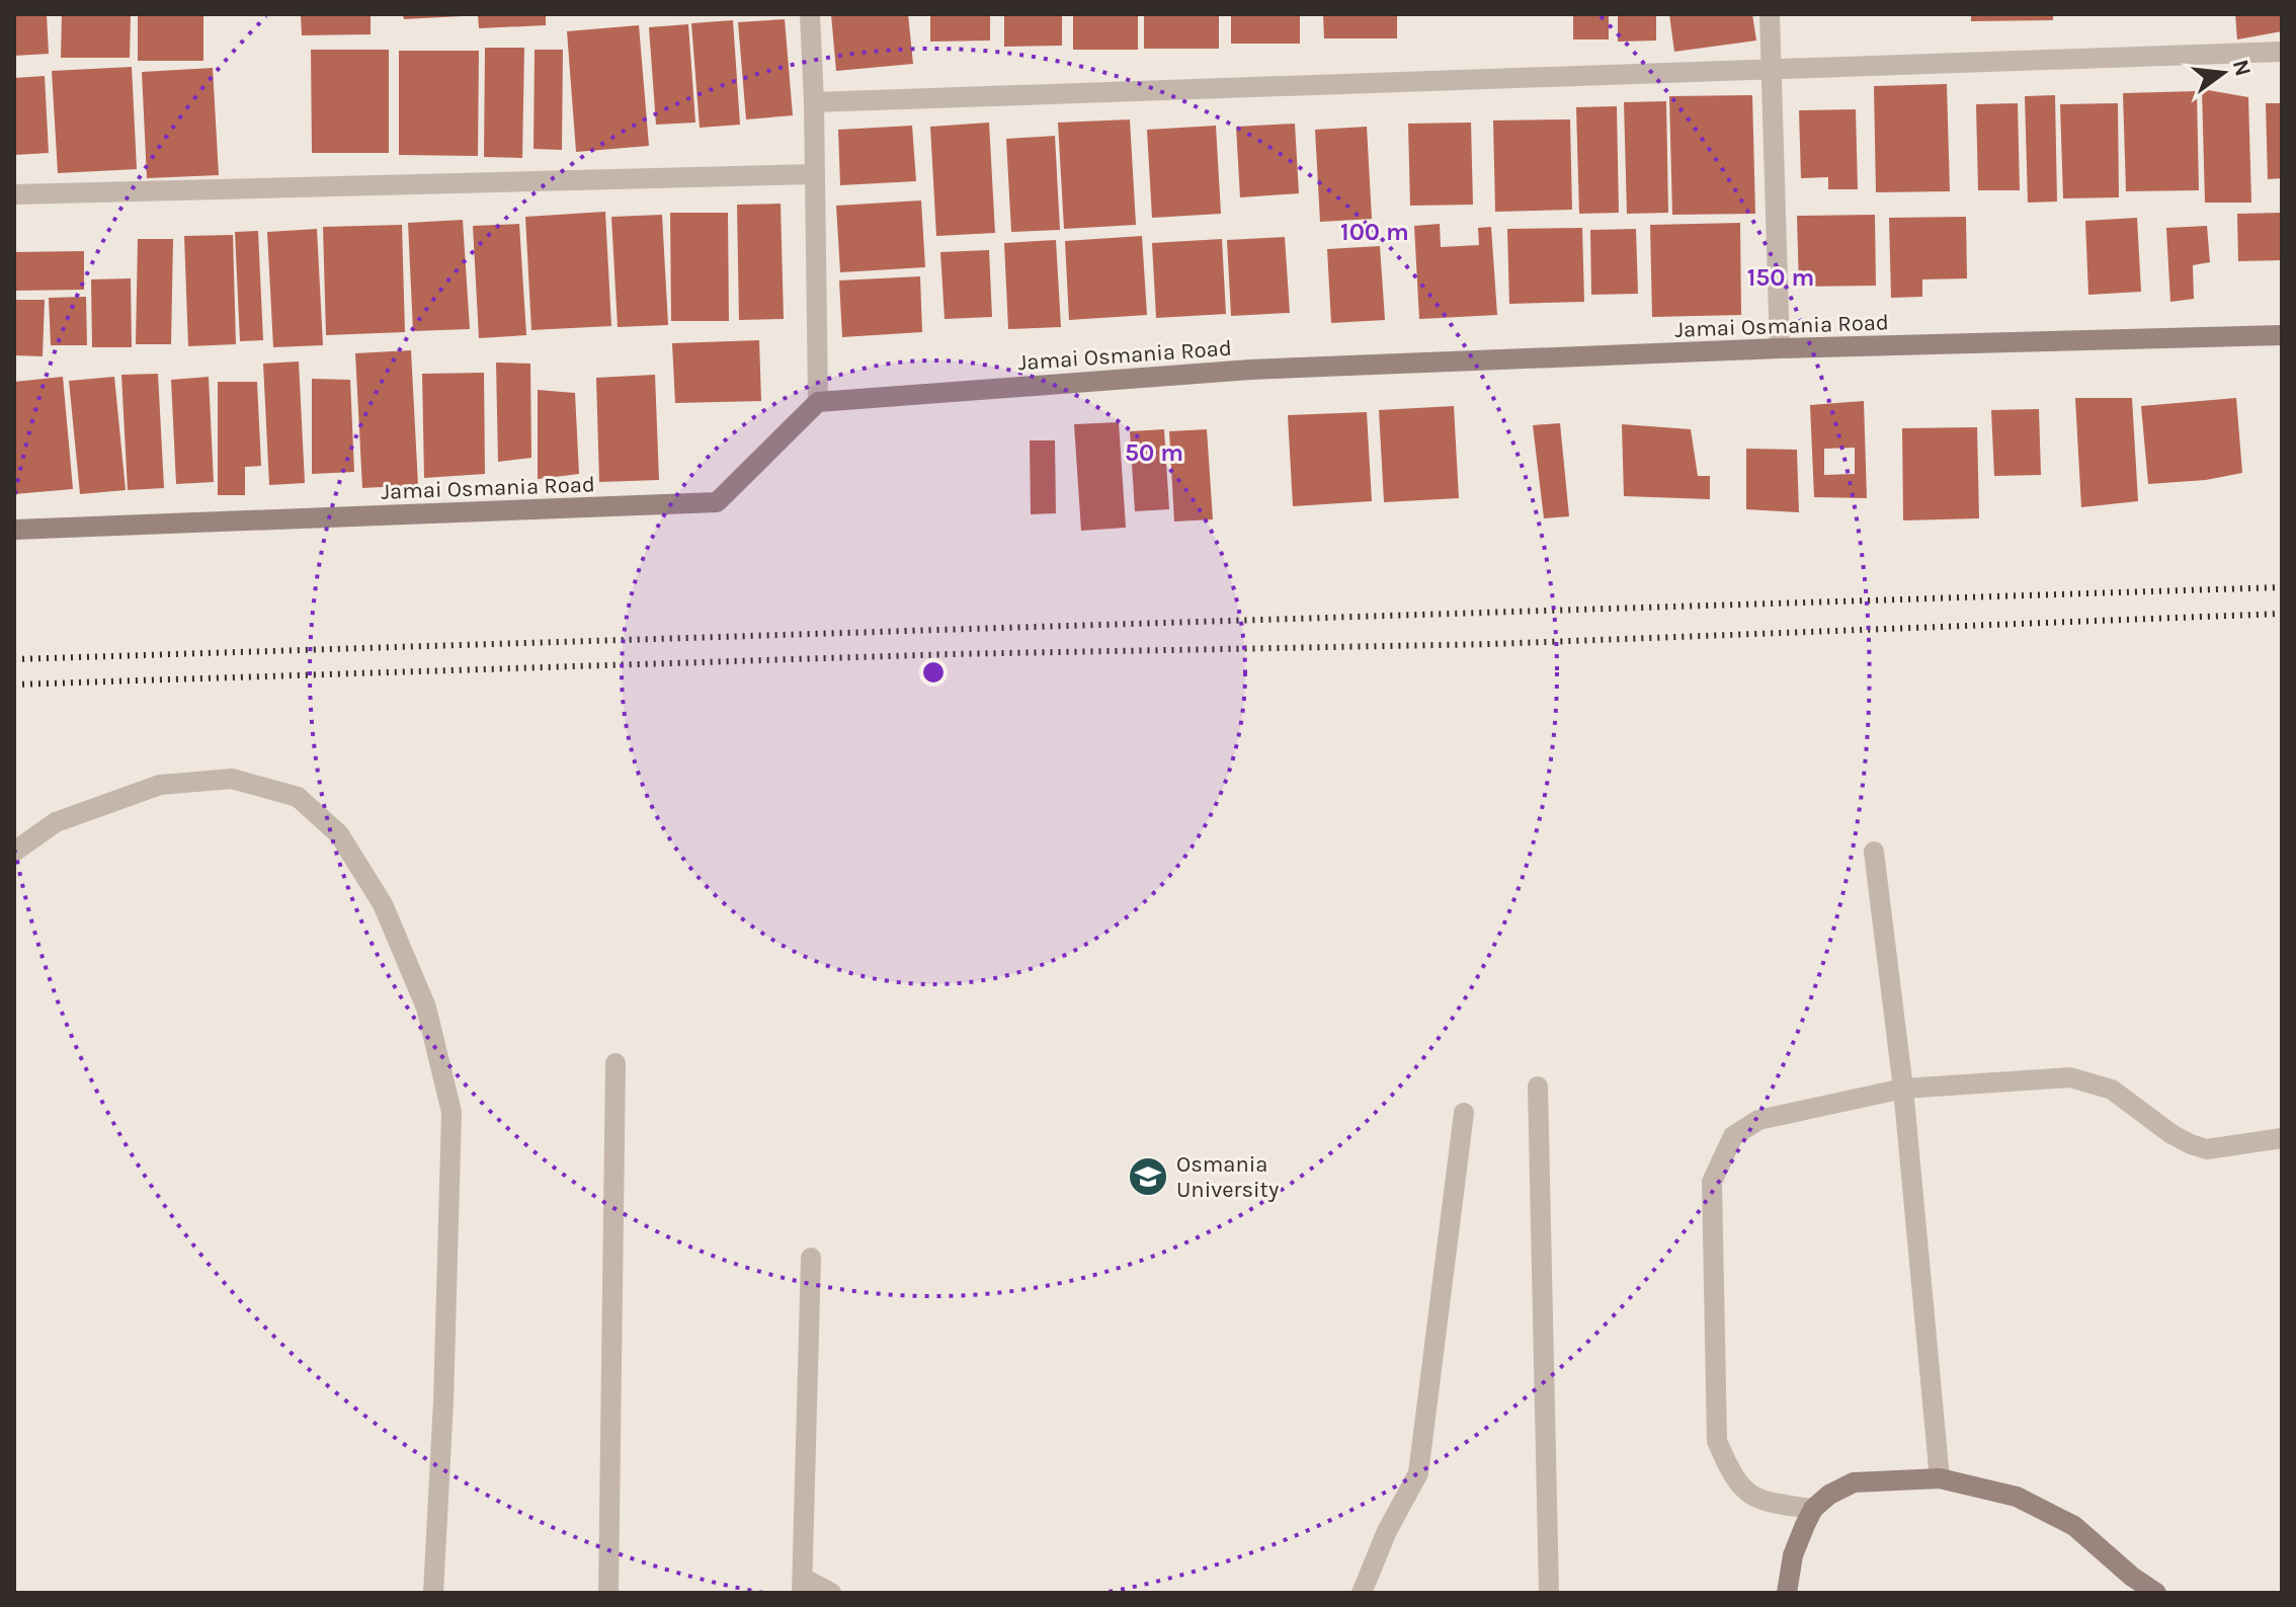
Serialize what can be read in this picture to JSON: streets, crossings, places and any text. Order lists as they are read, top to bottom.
{
  "streets": {
    "street": ["Jamai Osmania Road"]
  },
  "places": {
    "school or university": ["Osmania University"]
  },
  "north": "right",
  "rings": ["100 m", "150 m", "50 m"]
}
